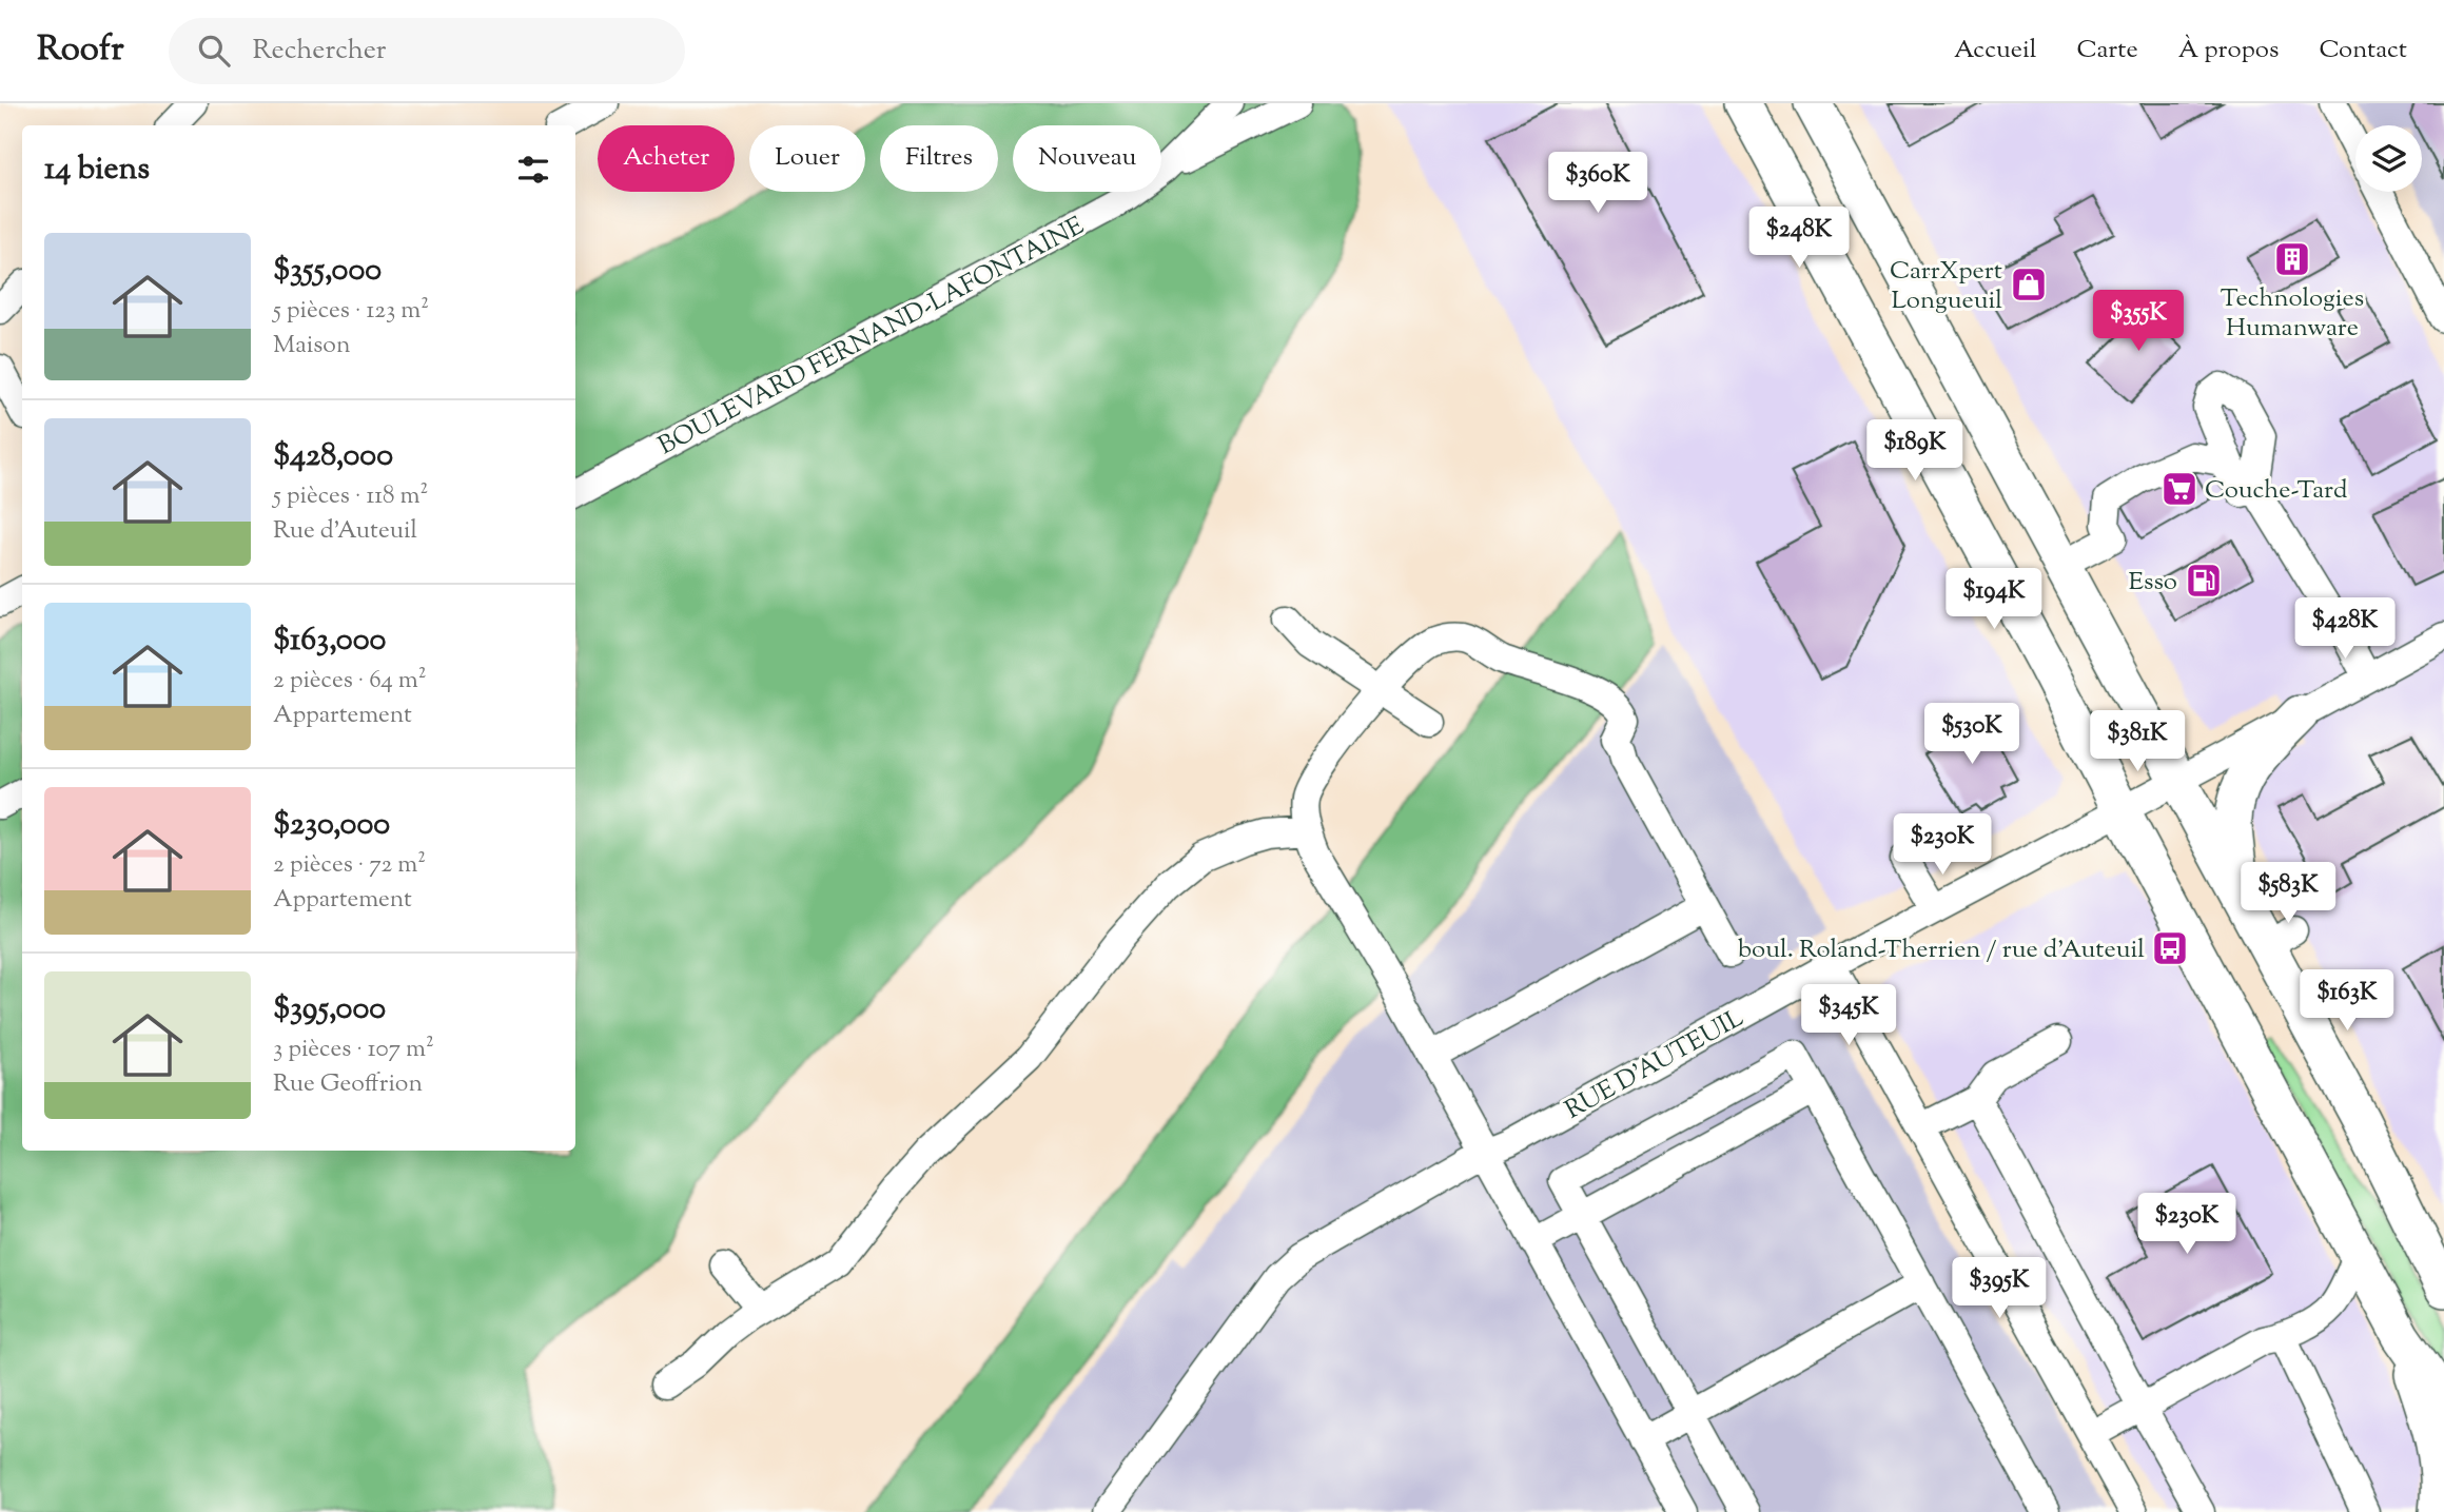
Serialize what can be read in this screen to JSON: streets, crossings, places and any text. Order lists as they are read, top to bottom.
{
  "streets": {
    "street": ["BOULEVARD FERNAND-LAFONTAINE", "RUE D'AUTEUIL"]
  },
  "places": {
    "building": ["Technologies Humanware"],
    "shop": ["CarrXpert Longueuil"],
    "supermarket": ["Couche-Tard"],
    "fuel station": ["Esso"],
    "bus stop": ["boul. Roland-Therrien / rue d'Auteuil"]
  },
  "page": {
    "header": "Roofr",
    "search": "Rechercher",
    "nav": [
      "Accueil",
      "Carte",
      "À propos",
      "Contact"
    ],
    "chip": [
      "Acheter",
      "Louer",
      "Filtres",
      "Nouveau"
    ],
    "heading": "14 biens",
    "price": [
      "$360K",
      "$248K",
      "$355K",
      "$189K",
      "$194K",
      "$428K",
      "$530K",
      "$381K",
      "$230K",
      "$583K",
      "$163K",
      "$345K",
      "$230K",
      "$395K"
    ],
    "list": [
      {
        "name": "$355,000",
        "note": "5 pièces · 123 m² · Maison"
      },
      {
        "name": "$428,000",
        "note": "5 pièces · 118 m² · Rue d'Auteuil"
      },
      {
        "name": "$163,000",
        "note": "2 pièces · 64 m² · Appartement"
      },
      {
        "name": "$230,000",
        "note": "2 pièces · 72 m² · Appartement"
      },
      {
        "name": "$395,000",
        "note": "3 pièces · 107 m² · Rue Geoffrion"
      }
    ]
  }
}
